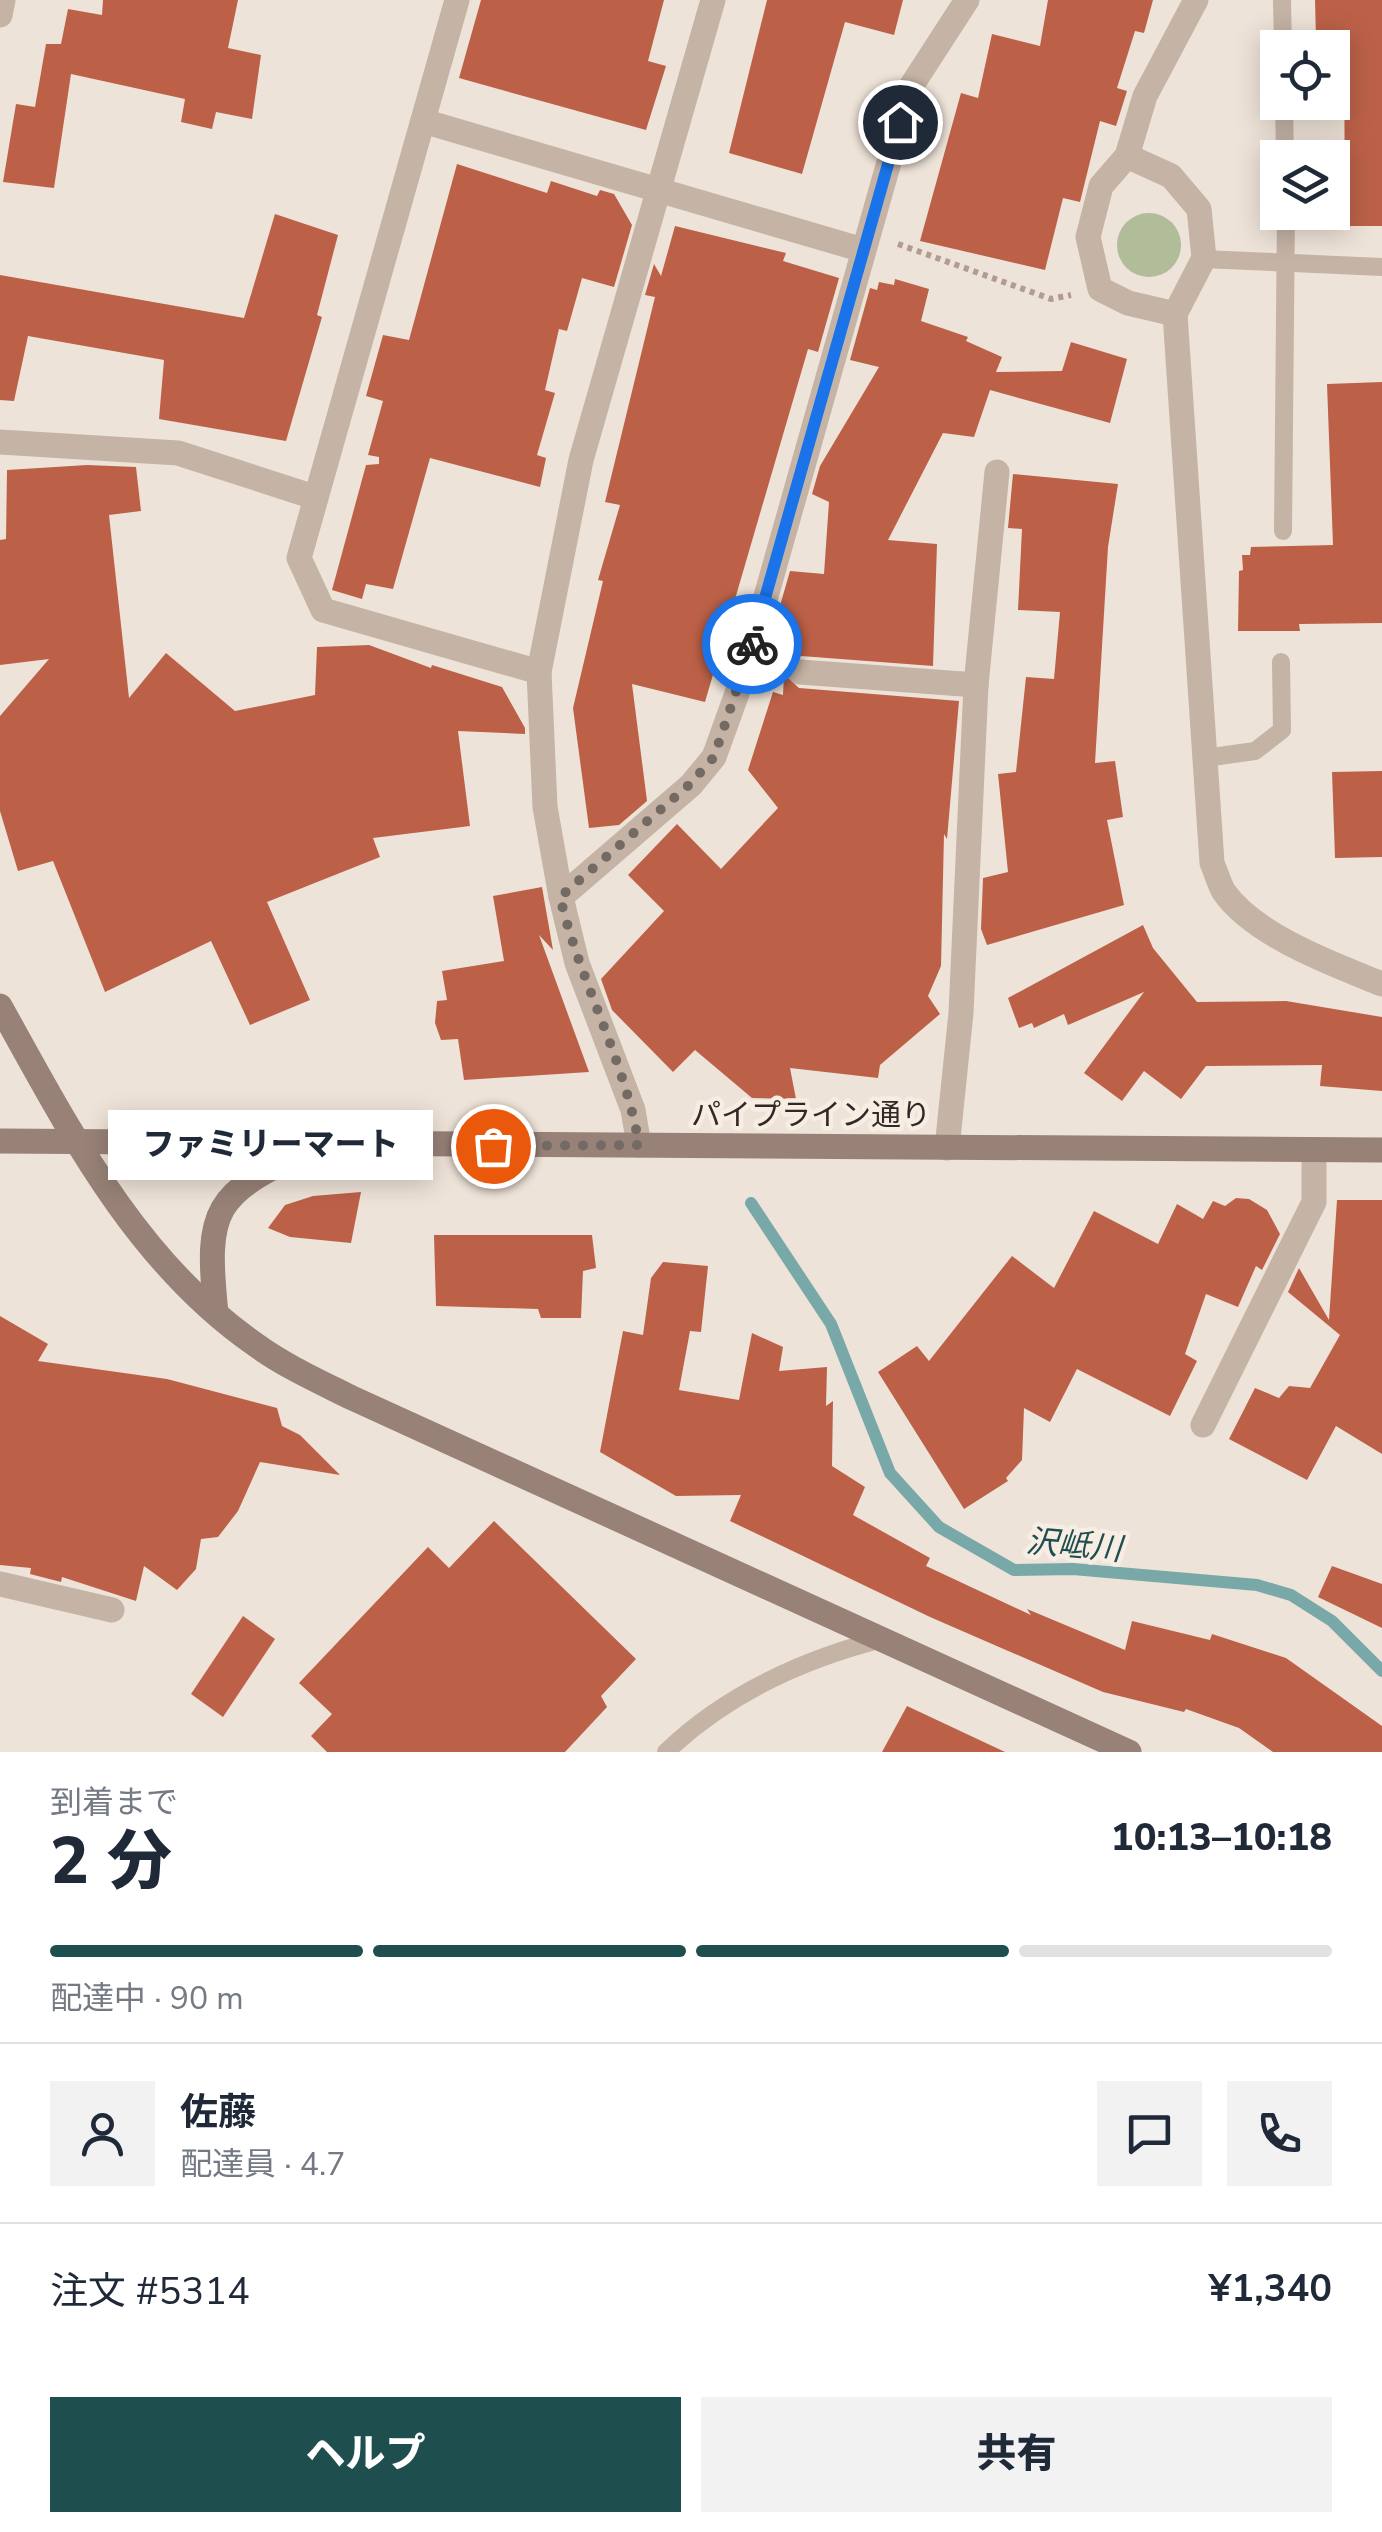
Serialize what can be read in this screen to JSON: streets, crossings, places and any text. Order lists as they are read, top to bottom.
{
  "streets": {
    "street": ["パイプライン通り"]
  },
  "water": ["沢岻川"],
  "places": ["ファミリーマート"],
  "page": {
    "bubble": "ファミリーマート",
    "heading": ["2 分", "到着まで", "10:13–10:18"],
    "panel": [
      "佐藤",
      "配達員 · 4.7",
      "注文 #5314",
      "¥1,340"
    ],
    "bar": "配達中 · 90 m",
    "buttons": ["ヘルプ", "共有"]
  }
}
